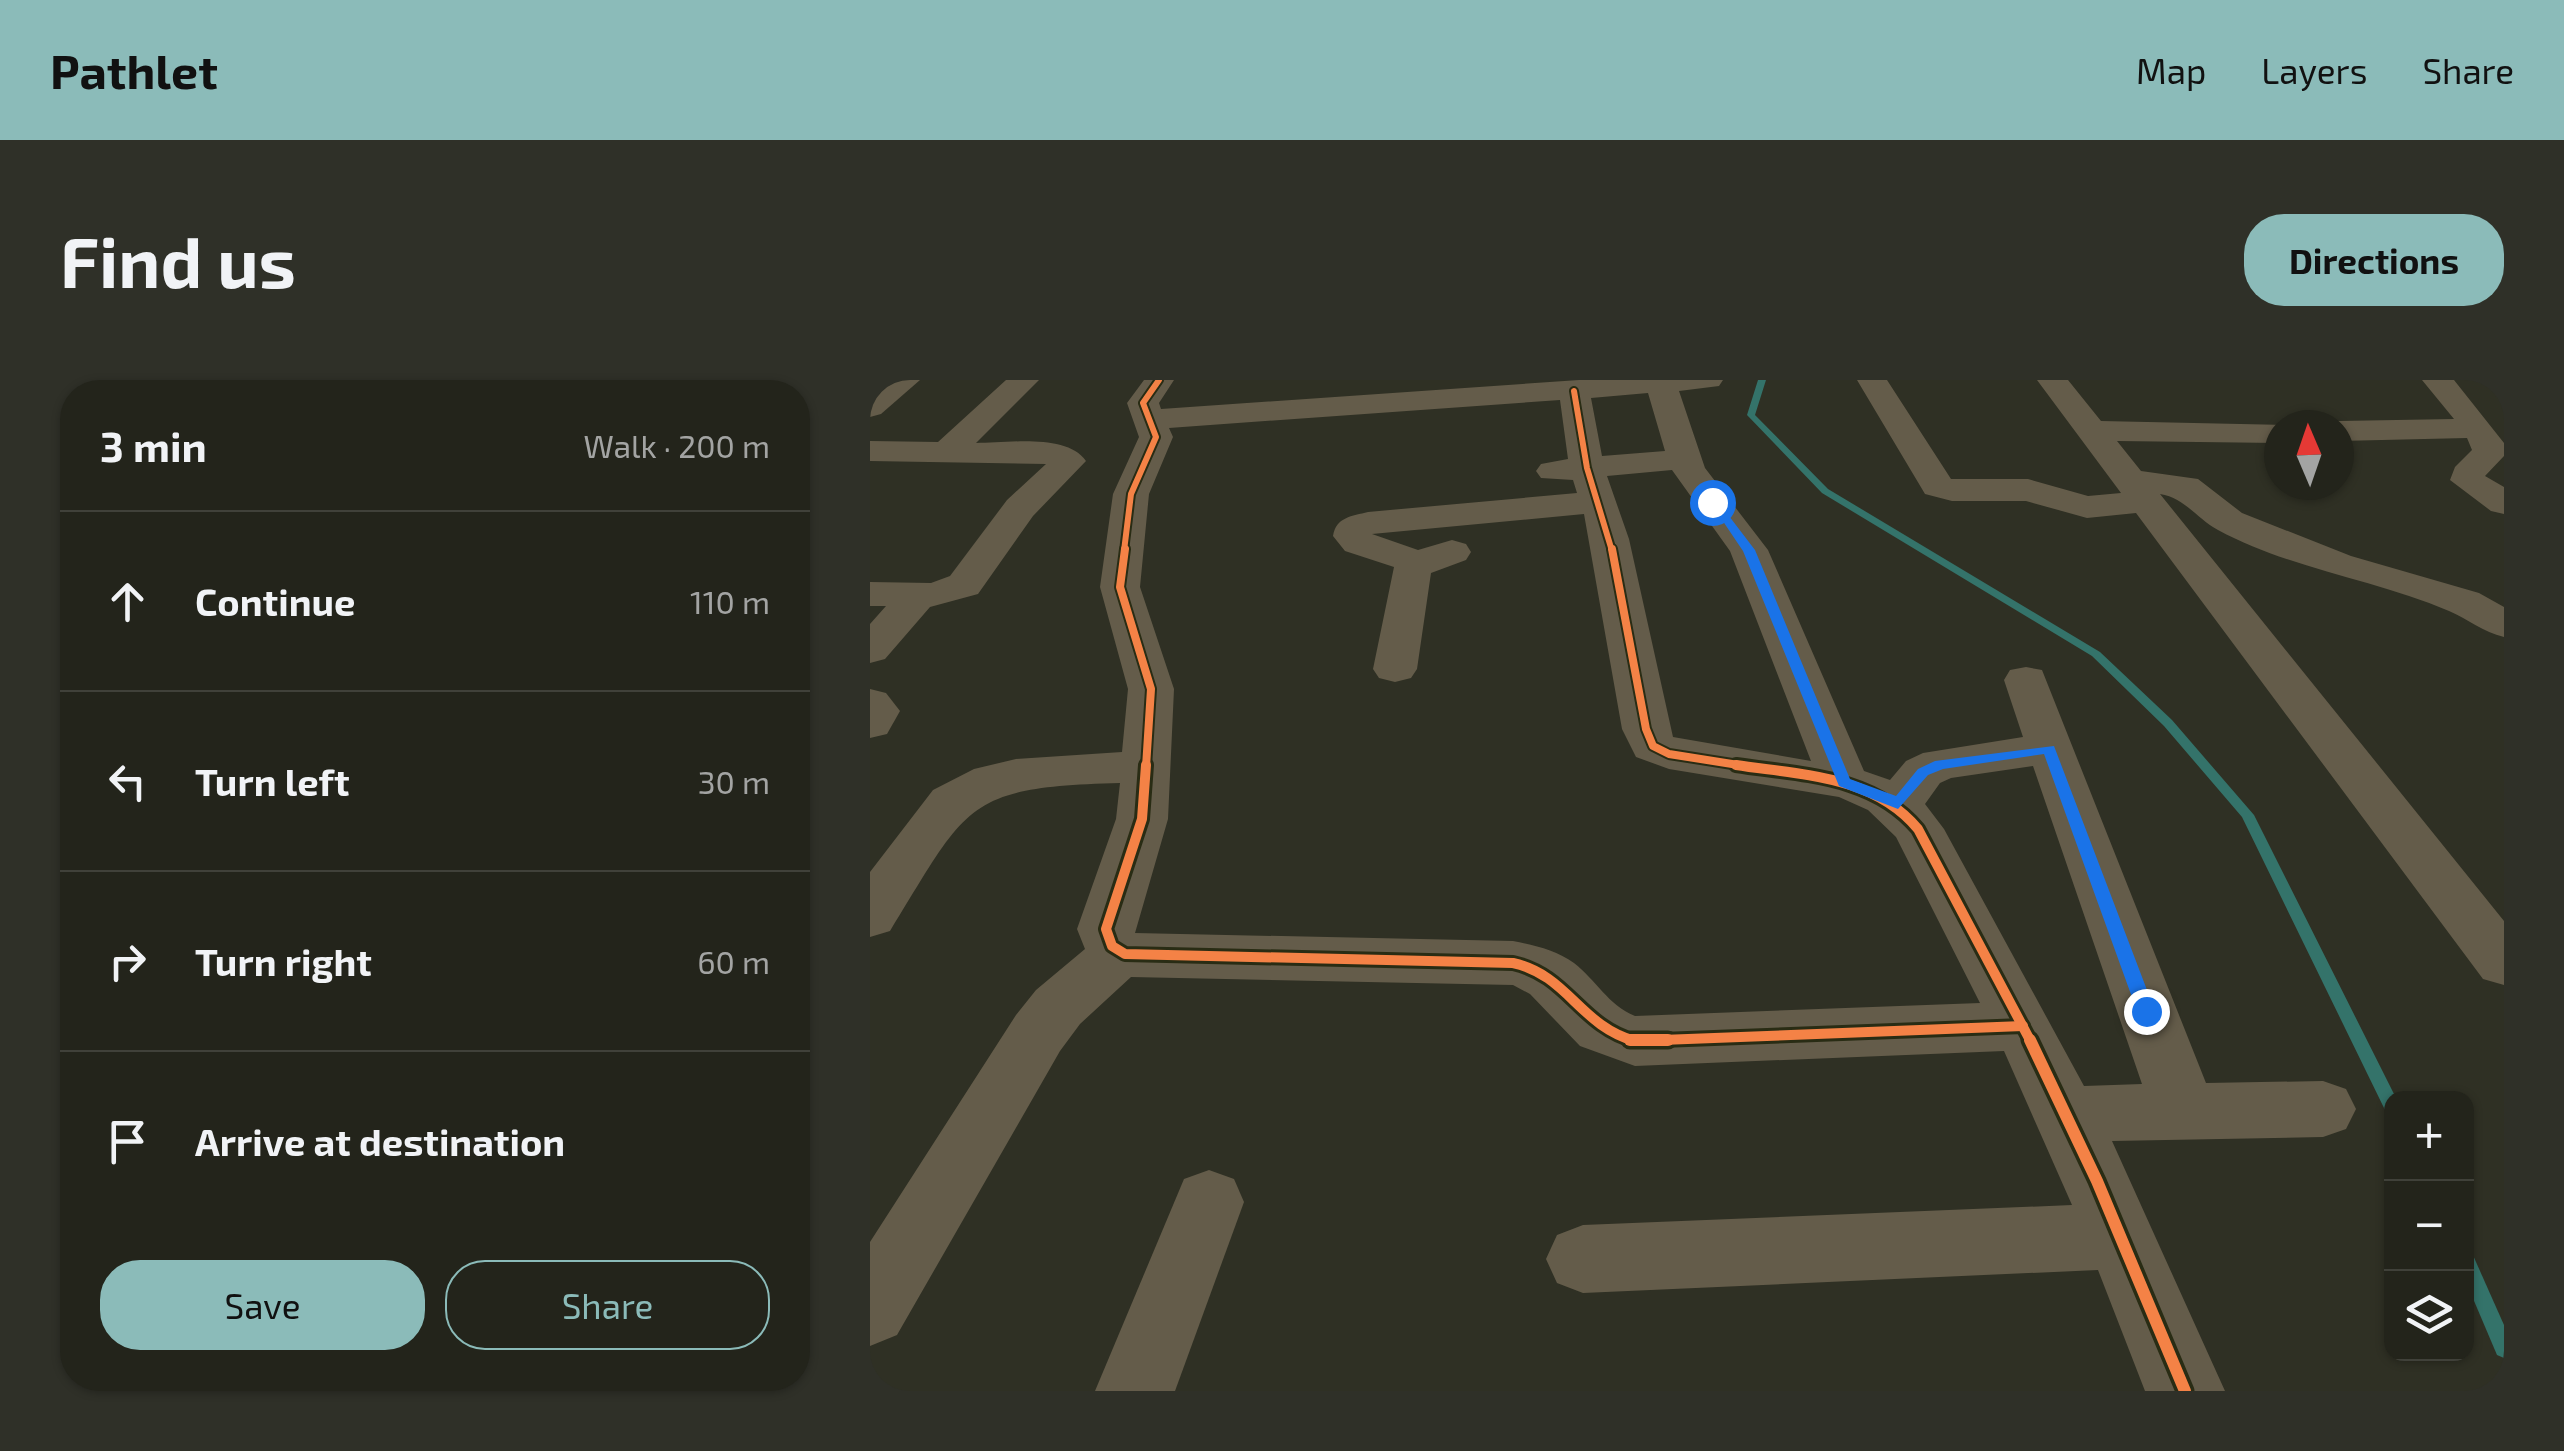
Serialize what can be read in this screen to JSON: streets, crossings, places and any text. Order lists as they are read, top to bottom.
{
  "north": "top",
  "page": {
    "header": "Pathlet",
    "nav": ["Map", "Layers", "Share"],
    "buttons": [
      "Directions",
      ["Save", "Share"]
    ],
    "title": "Find us",
    "heading": ["3 min", "Walk · 200 m"],
    "list": [
      ["Continue", "110 m"],
      ["Turn left", "30 m"],
      ["Turn right", "60 m"],
      "Arrive at destination"
    ],
    "map_buttons": ["+", "−"]
  }
}
